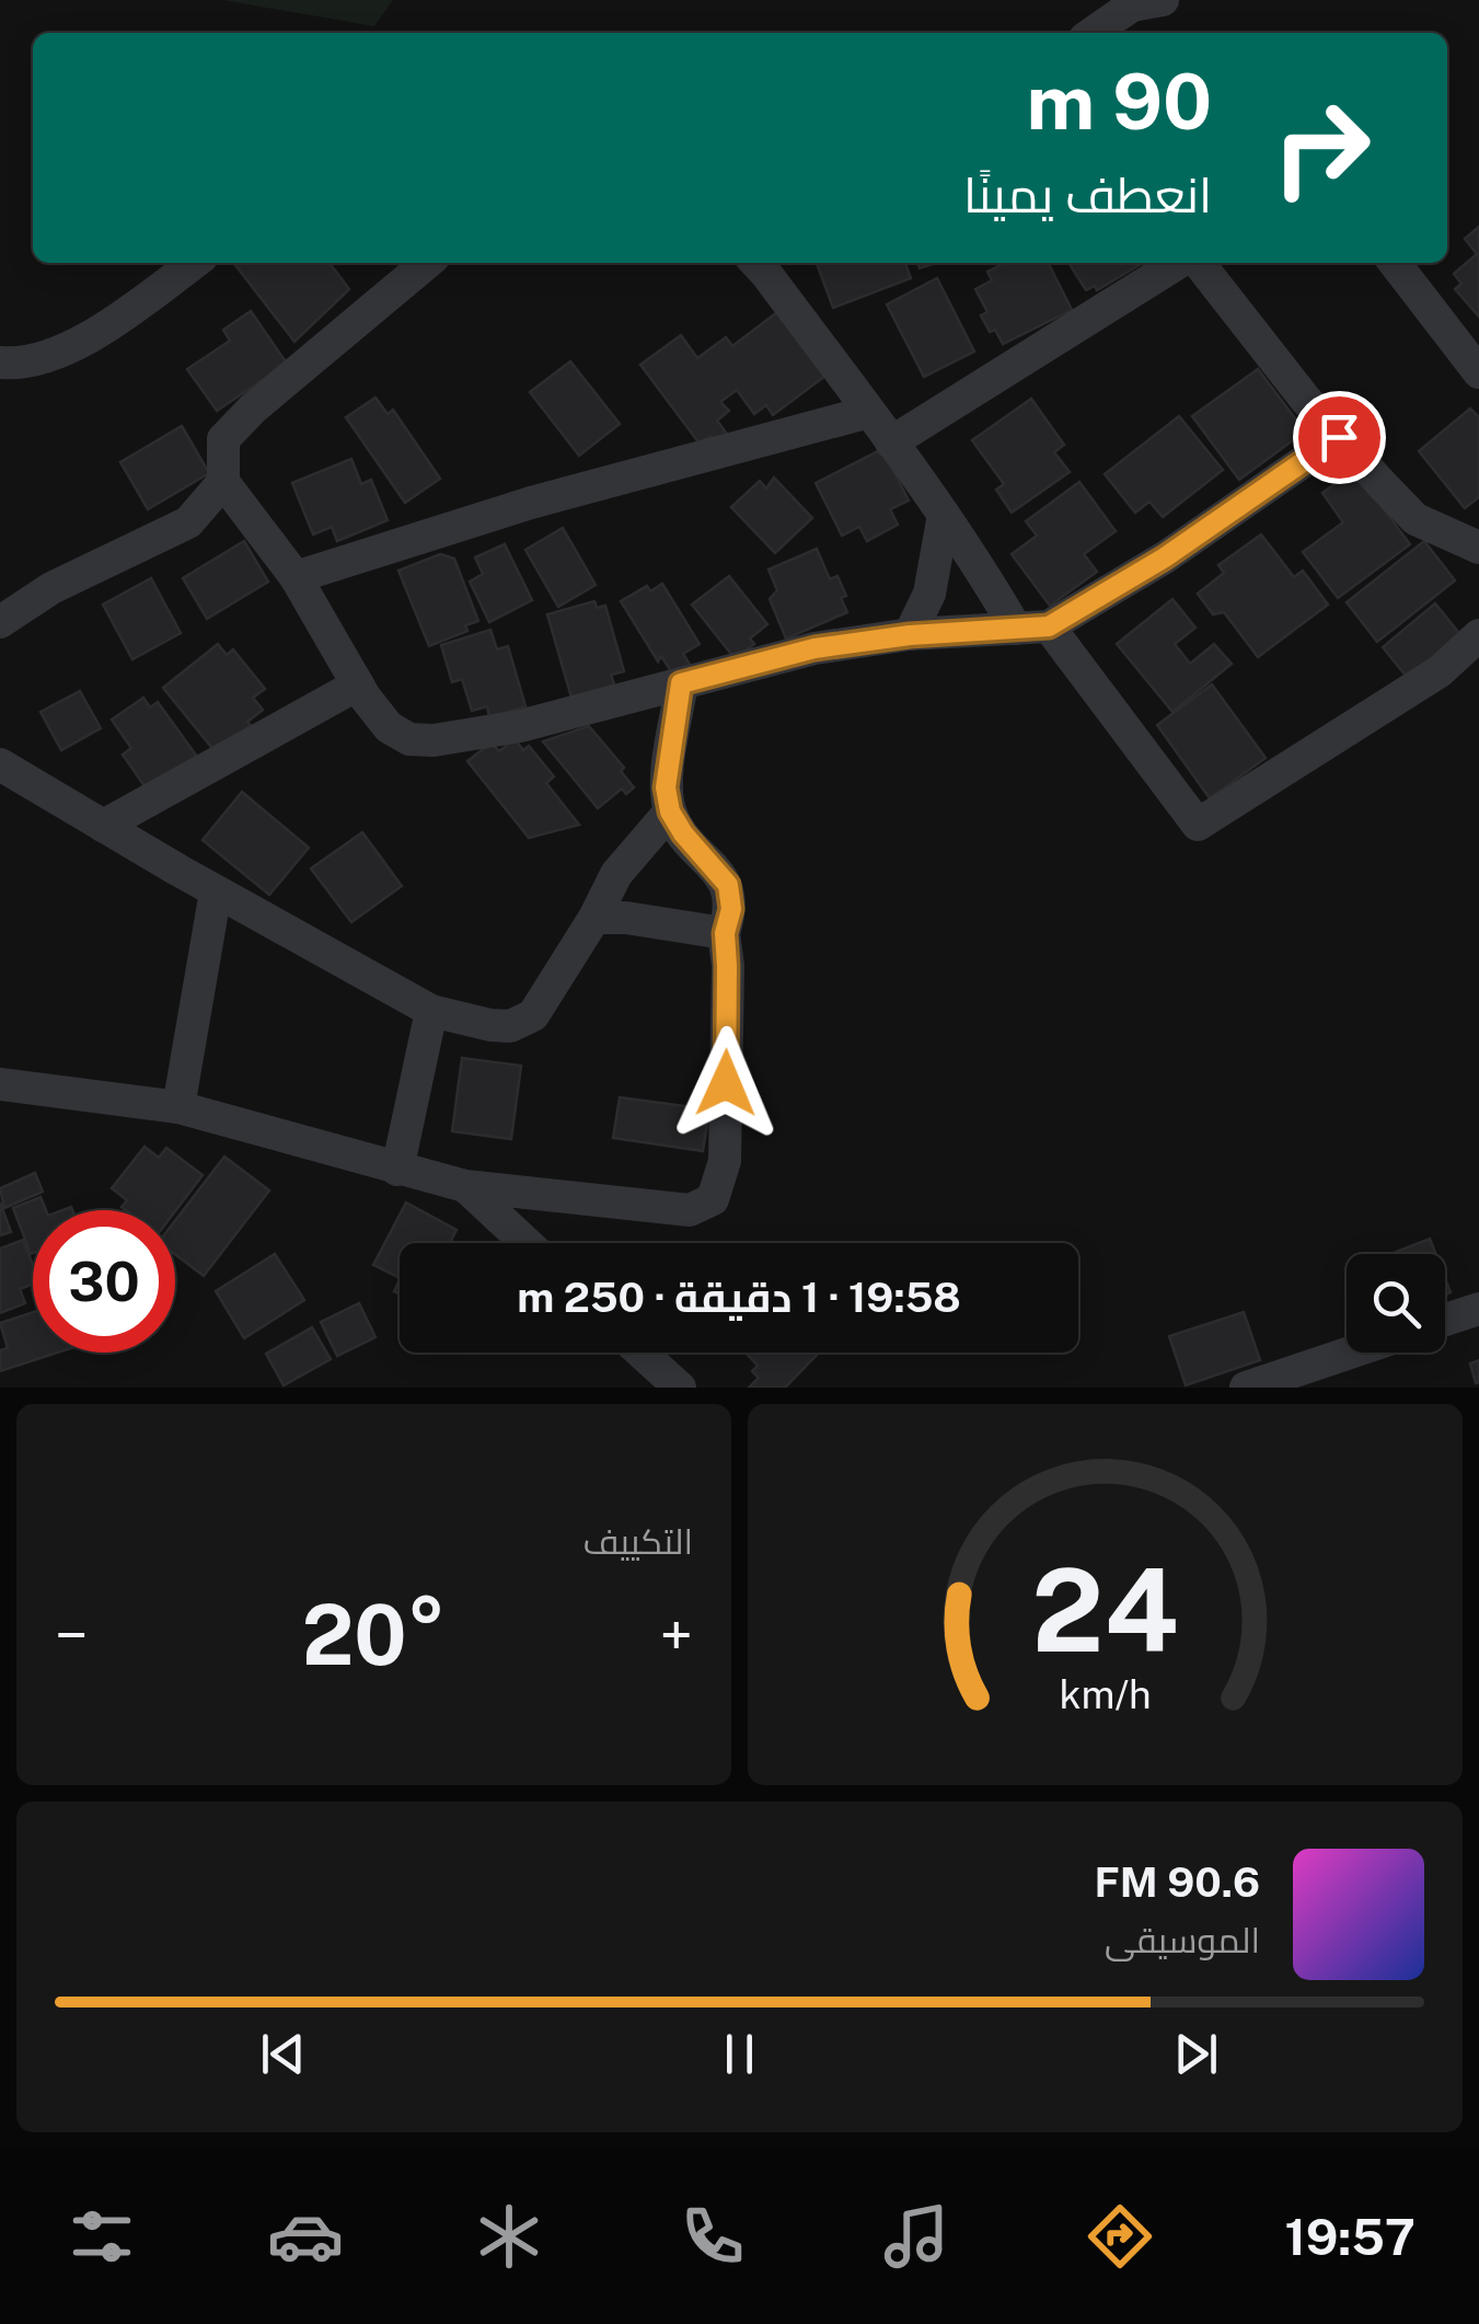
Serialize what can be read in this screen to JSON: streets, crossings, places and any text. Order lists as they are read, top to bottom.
{
  "page": {
    "turn": ["90 m", "انعطف يمينًا"],
    "limit": "30",
    "trip": "19:58 · 1 دقيقة · 250 m",
    "tile": "التكييف",
    "heat": ["−", "20°", "+"],
    "song": ["90.6 FM", "الموسيقى"],
    "tabs": "19:57",
    "gauge": ["24", "km/h"]
  }
}
